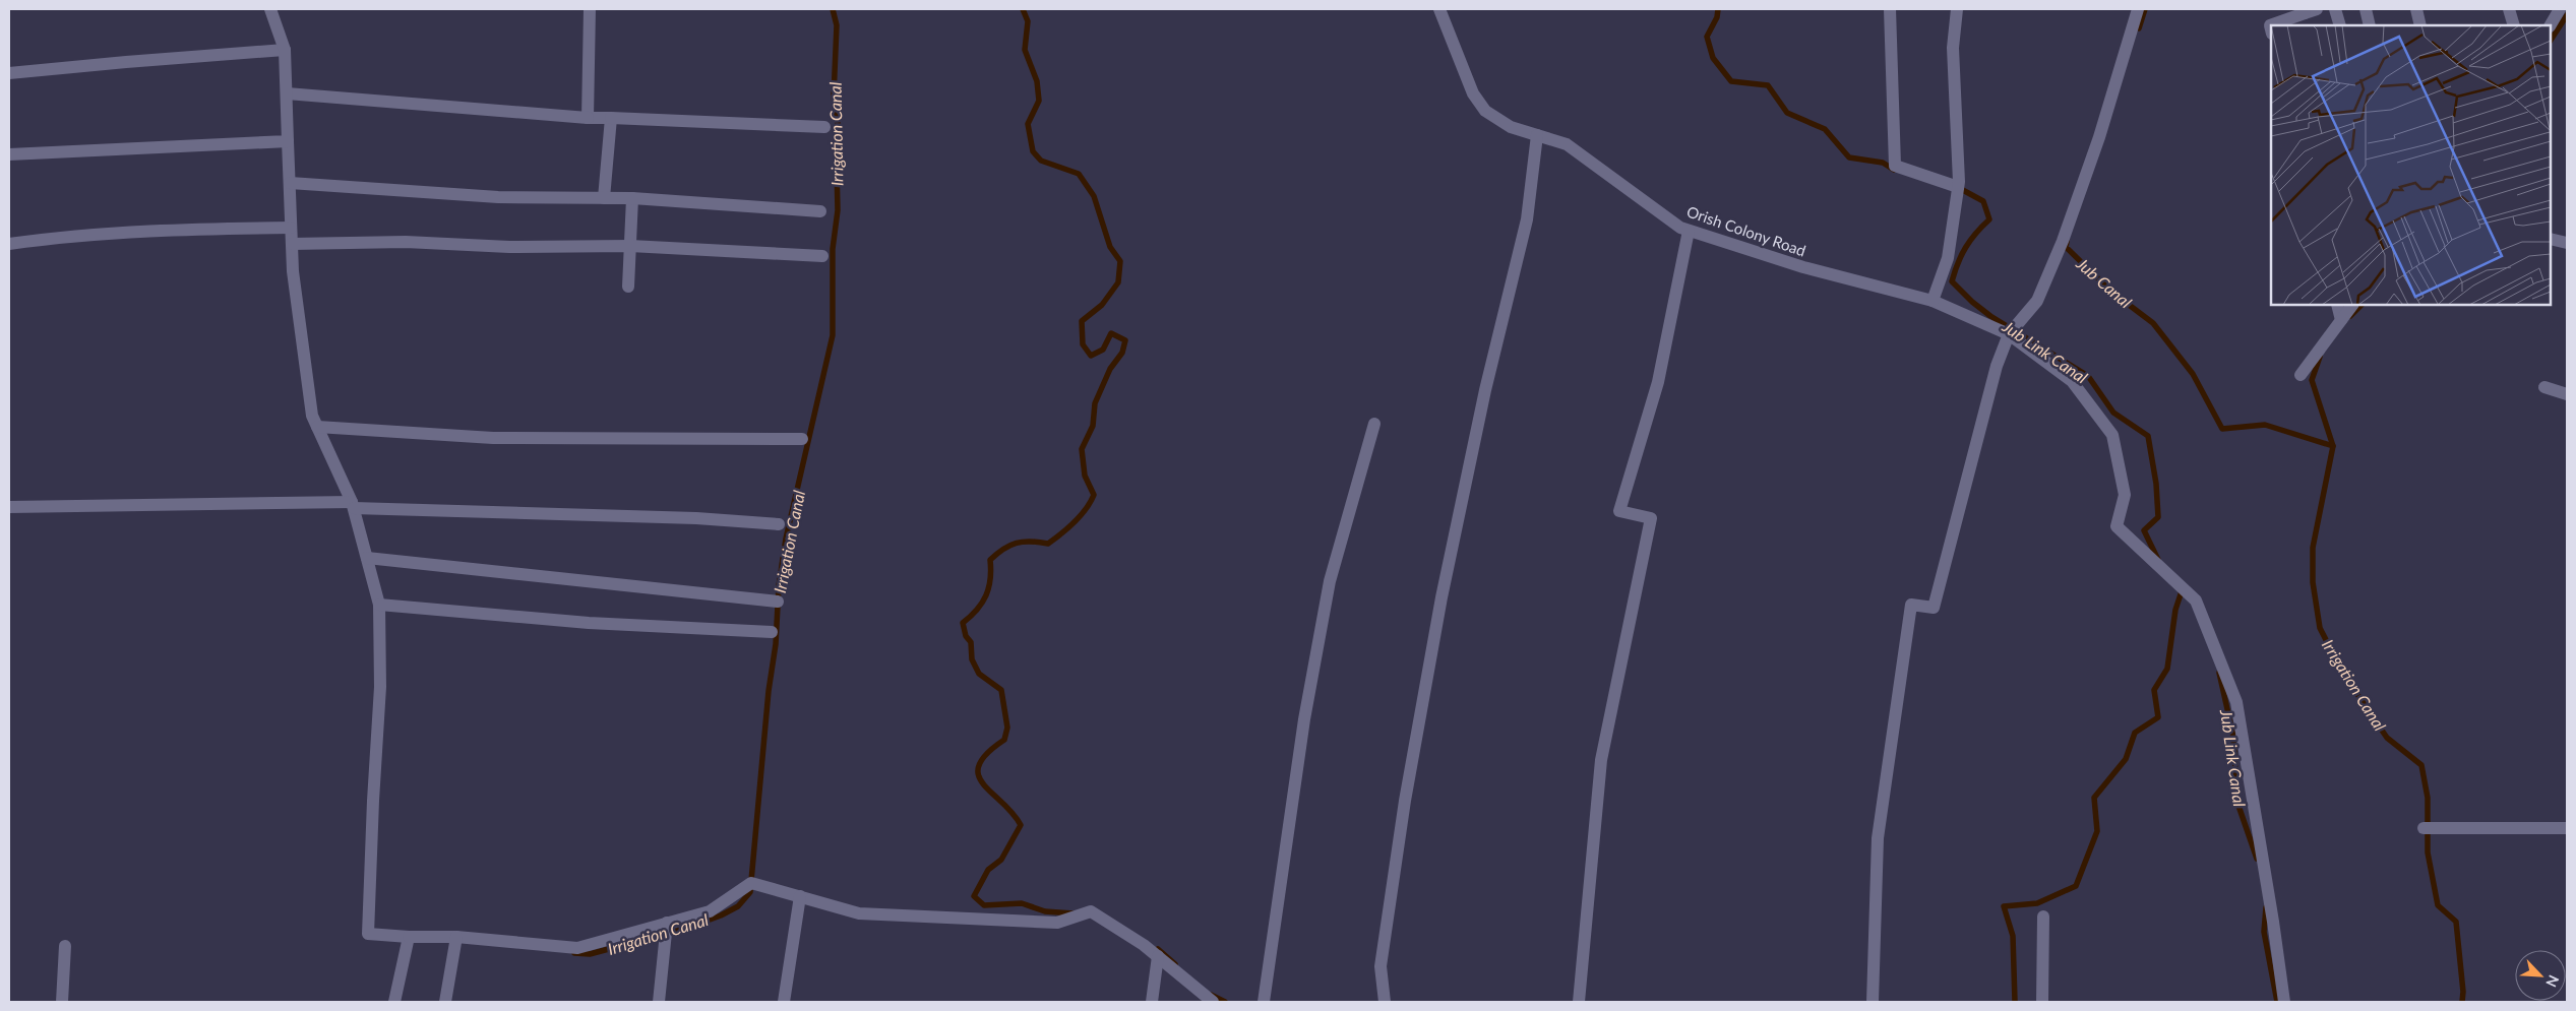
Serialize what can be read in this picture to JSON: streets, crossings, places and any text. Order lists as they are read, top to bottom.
{
  "streets": {
    "street": ["Orish Colony Road"]
  },
  "water": ["Irrigation Canal", "Jub Canal", "Jub Link Canal"],
  "north": "bottom right"
}
